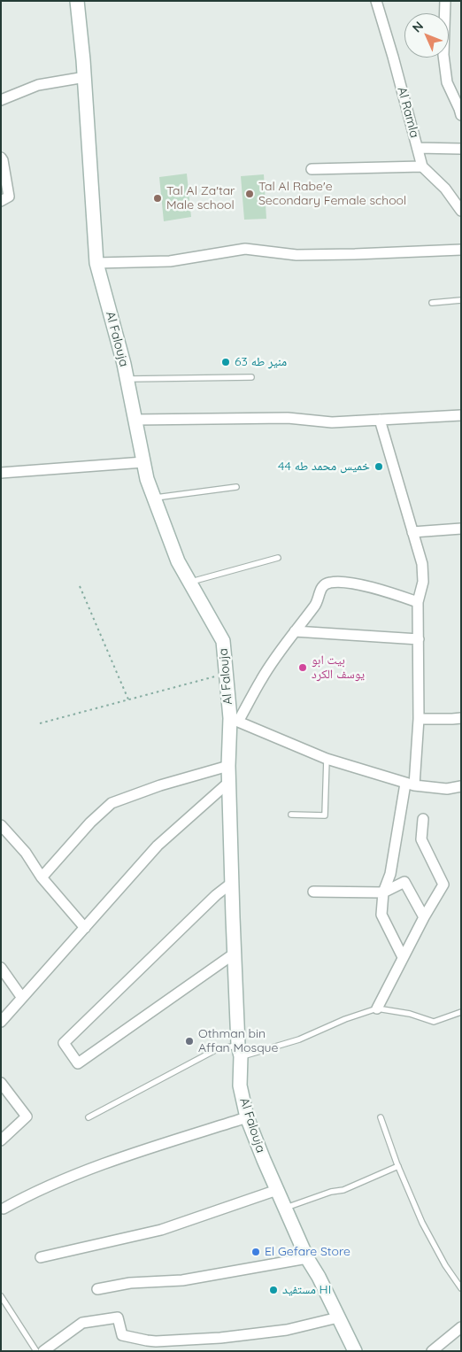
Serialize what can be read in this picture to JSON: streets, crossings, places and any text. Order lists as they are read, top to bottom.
{
  "streets": {
    "main road": ["Al Falouja"],
    "street": ["Al Ramla"]
  },
  "places": [
    "Tal Al Rabe'e Secondary Female school",
    "Tal Al Za'tar Male school",
    "منير طه 63",
    "خميس محمد طه 44",
    "بيت ابو يوسف الكرد",
    "Othman bin Affan Mosque",
    "El Gefare Store",
    "مستفيد HI"
  ],
  "north": "top left"
}
